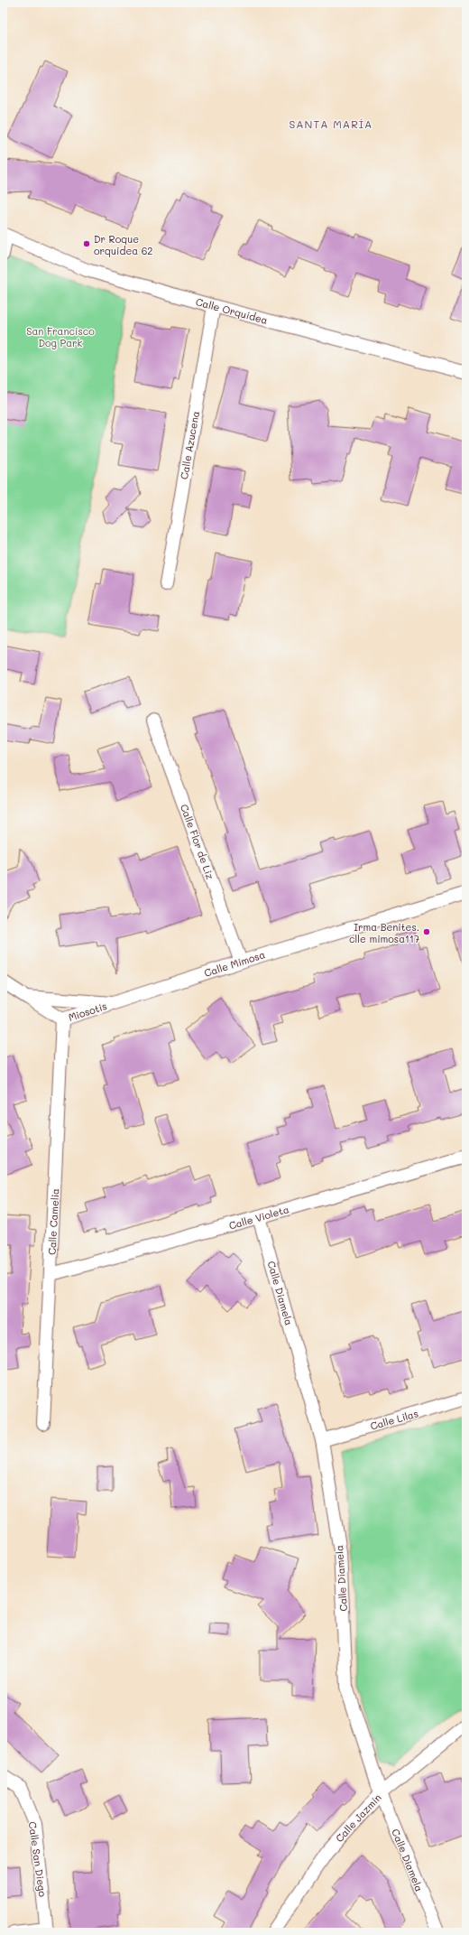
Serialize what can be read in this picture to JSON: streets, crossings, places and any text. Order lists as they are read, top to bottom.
{
  "streets": {
    "street": [
      "Calle Orquídea",
      "Calle Azucena",
      "Calle Flor de Liz",
      "Calle Mimosa",
      "Miosotis",
      "Calle Violeta",
      "Calle Camelia",
      "Calle Diamela",
      "Calle Lilas",
      "Calle Jazmín",
      "Calle San Diego"
    ]
  },
  "crossings": [
    ["Calle Orquídea", "Calle Azucena"],
    ["Calle Flor de Liz", "Calle Mimosa"],
    ["Calle Mimosa", "Miosotis"],
    ["Miosotis", "Calle Camelia"],
    ["Calle Violeta", "Calle Camelia"],
    ["Calle Violeta", "Calle Diamela"],
    ["Calle Diamela", "Calle Lilas"],
    ["Calle Diamela", "Calle Jazmín"]
  ],
  "districts": ["SANTA MARÍA"],
  "parks": ["San Francisco Dog Park"],
  "places": ["Dr Roque orquidea 62", "Irma Benites. clle mimosa117"]
}
